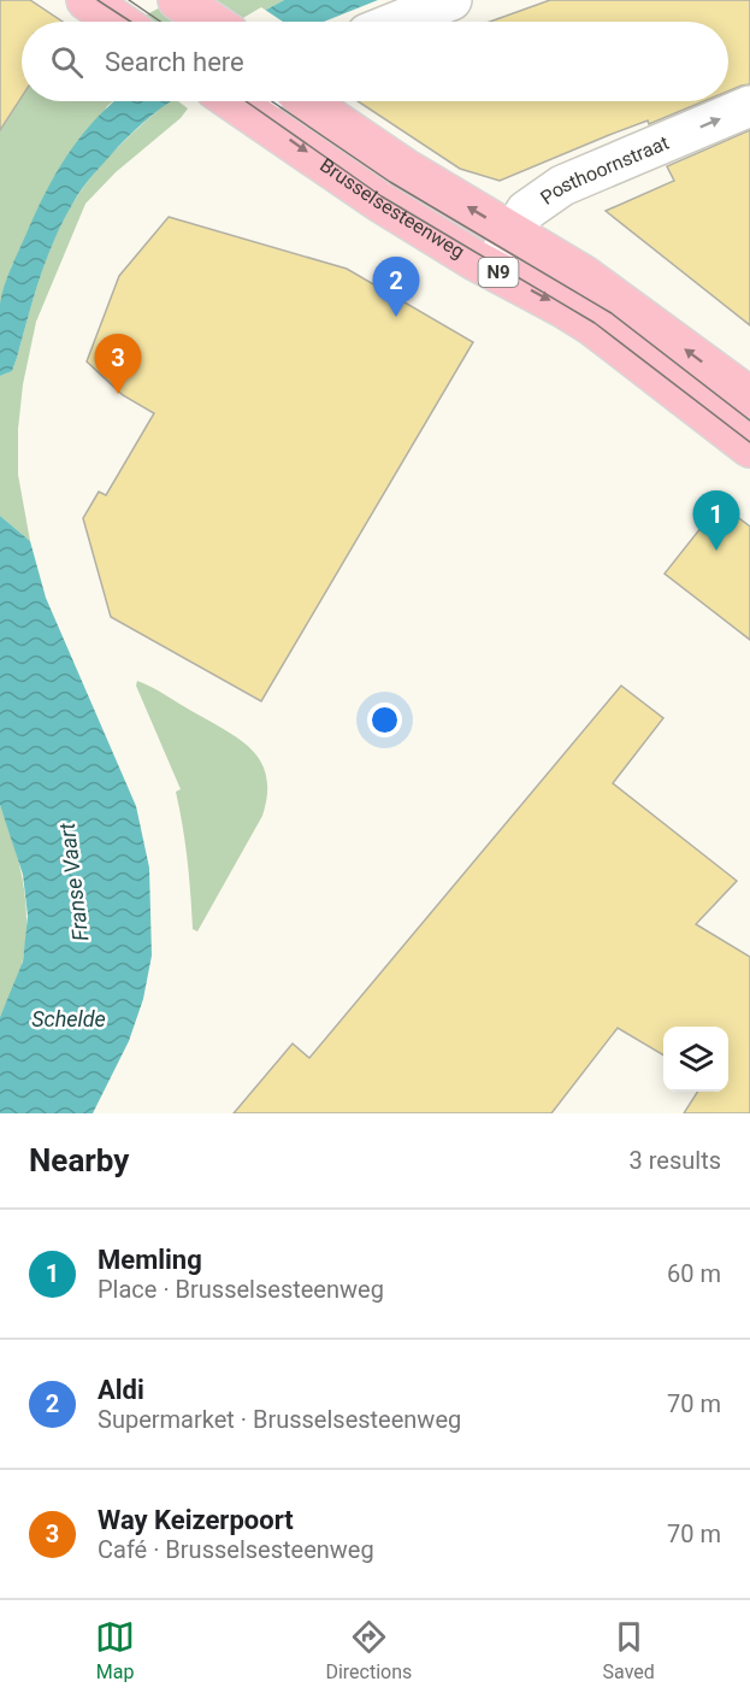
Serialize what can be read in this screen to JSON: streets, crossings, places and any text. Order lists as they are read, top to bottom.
{
  "streets": {
    "main road": ["Brusselsesteenweg", "N9"],
    "street": ["Posthoornstraat"]
  },
  "crossings": [
    ["Posthoornstraat", "Brusselsesteenweg"]
  ],
  "one_way": ["Posthoornstraat"],
  "water": ["Franse Vaart", "Schelde"],
  "page": {
    "search": "Search here",
    "pins": ["2", "3", "1"],
    "heading": ["Nearby", "3 results"],
    "list": [
      {
        "mark": "1",
        "name": "Memling",
        "note": "Place · Brusselsesteenweg",
        "value": "60 m"
      },
      {
        "mark": "2",
        "name": "Aldi",
        "note": "Supermarket · Brusselsesteenweg",
        "value": "70 m"
      },
      {
        "mark": "3",
        "name": "Way Keizerpoort",
        "note": "Café · Brusselsesteenweg",
        "value": "70 m"
      }
    ],
    "nav": ["Map", "Directions", "Saved"]
  }
}
